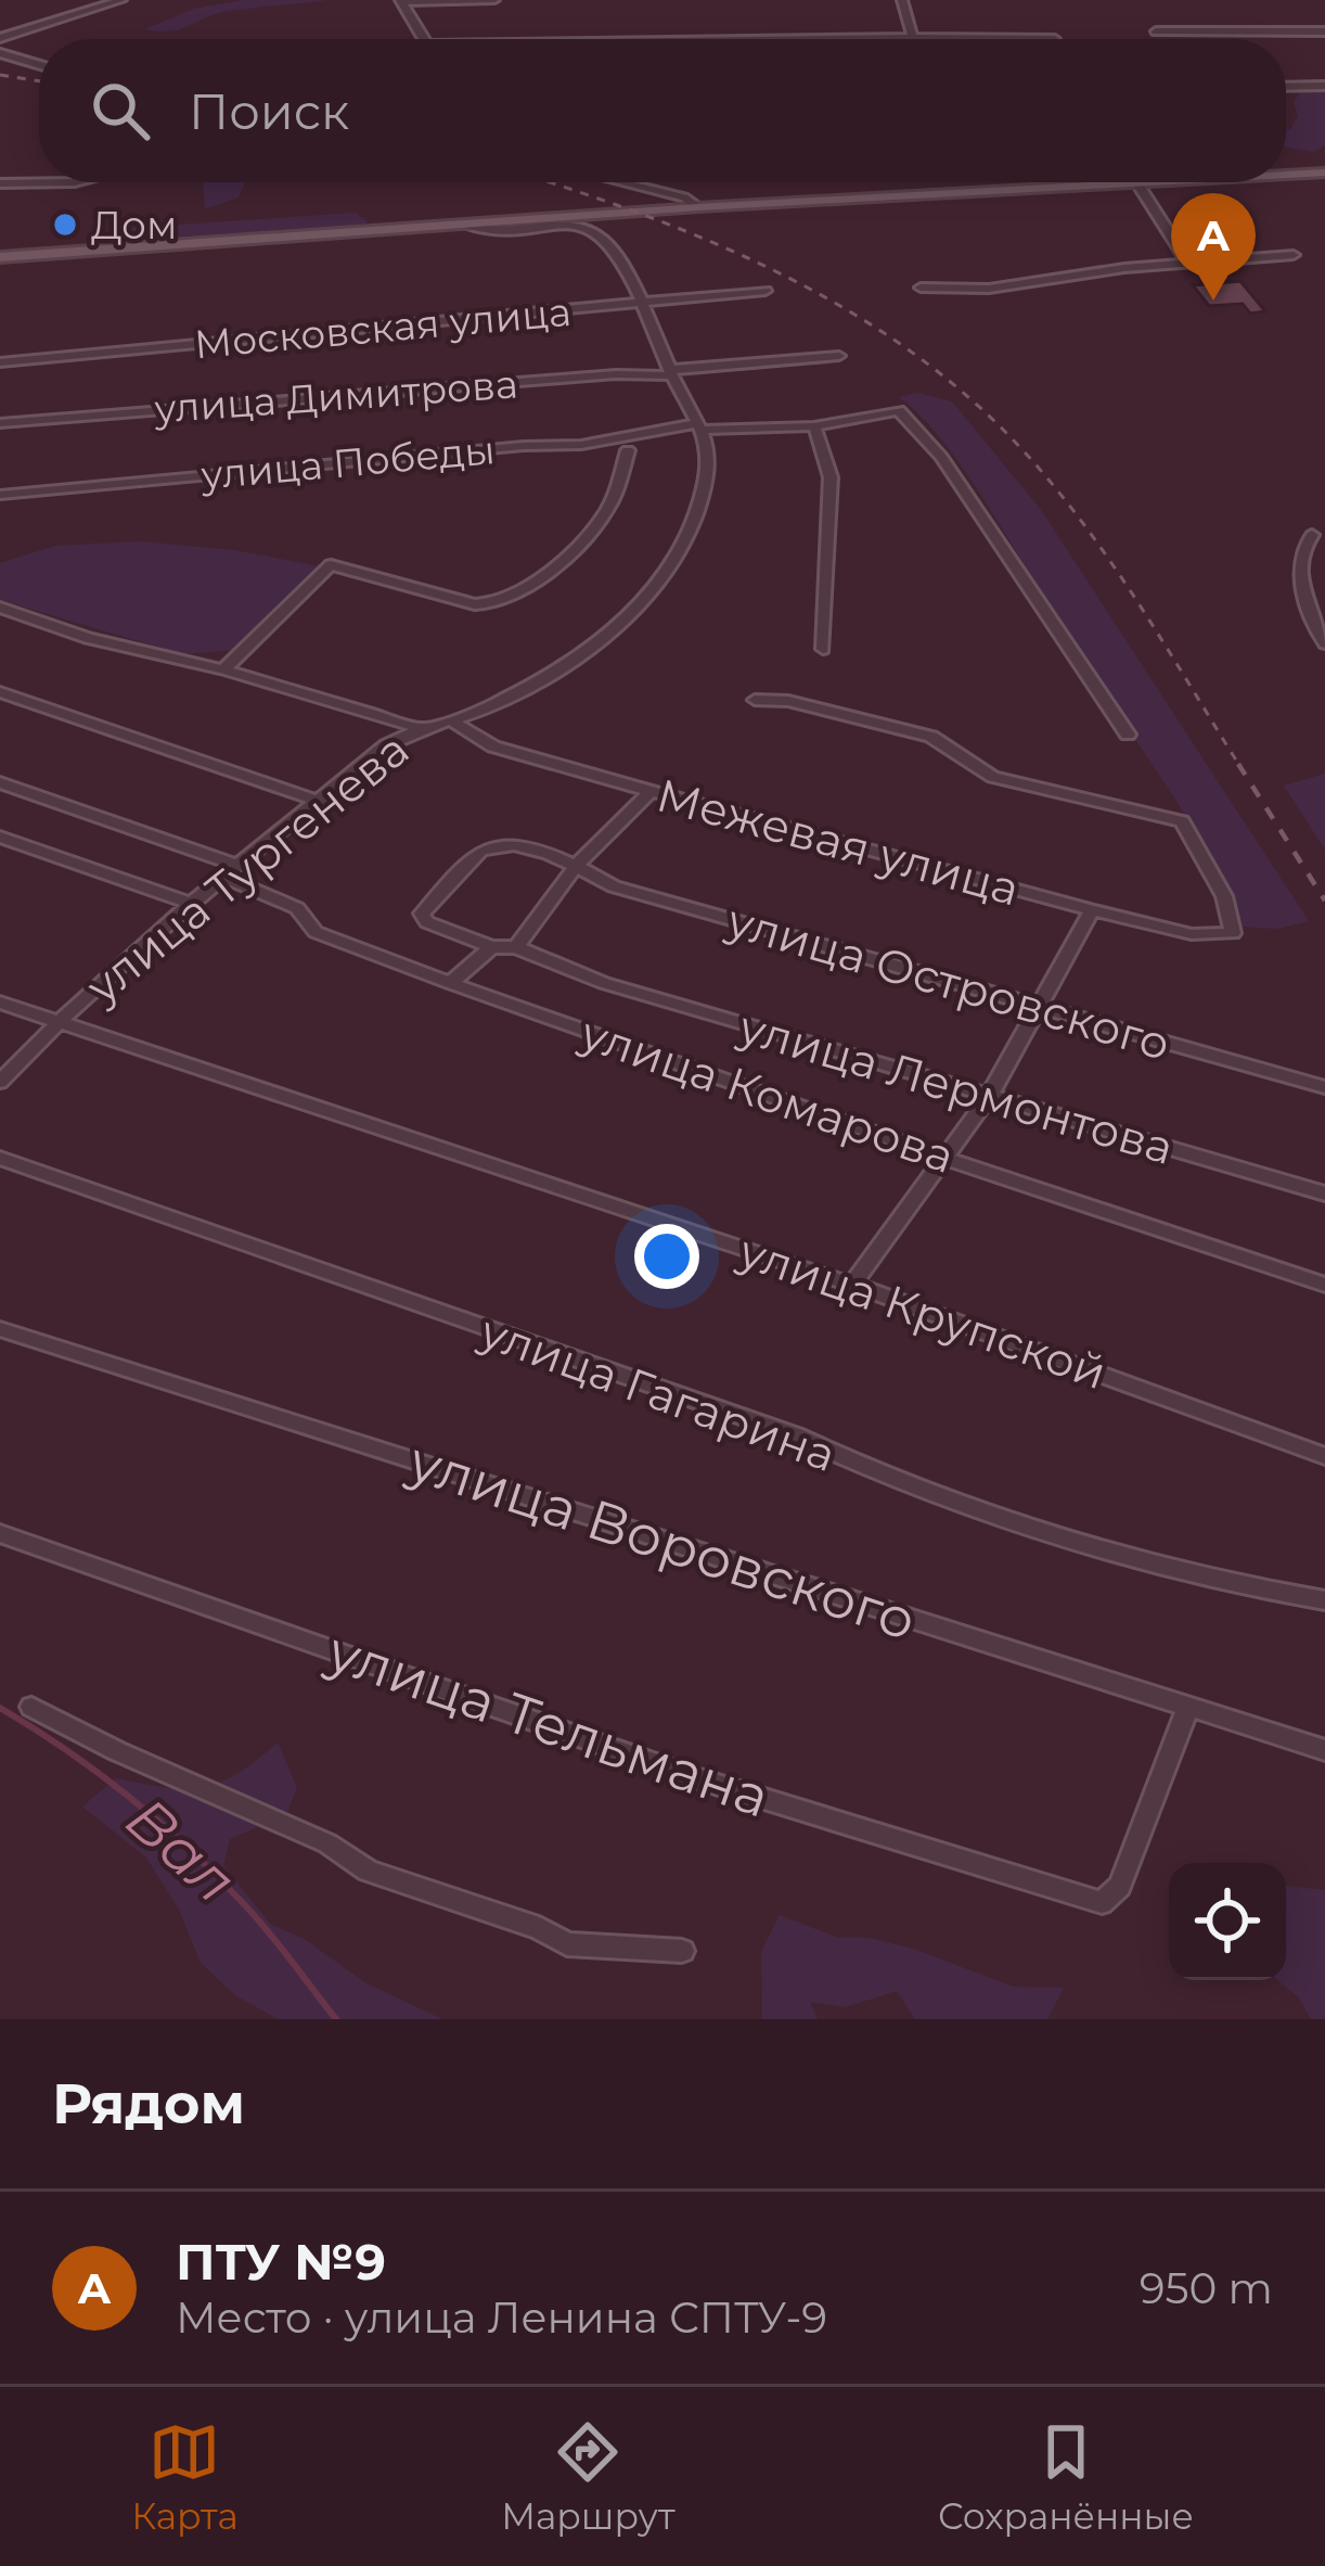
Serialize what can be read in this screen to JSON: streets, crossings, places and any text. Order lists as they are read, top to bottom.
{
  "streets": {
    "street": [
      "Московская улица",
      "улица Димитрова",
      "улица Победы",
      "Межевая улица",
      "улица Тургенева",
      "улица Островского",
      "улица Лермонтова",
      "улица Комарова",
      "улица Крупской",
      "улица Гагарина",
      "улица Воровского",
      "улица Тельмана"
    ]
  },
  "crossings": [
    ["Московская улица", "улица Тургенева"],
    ["улица Димитрова", "улица Тургенева"],
    ["улица Победы", "улица Тургенева"],
    ["Межевая улица", "улица Тургенева"],
    ["улица Тургенева", "улица Комарова"],
    ["улица Тургенева", "улица Крупской"],
    ["улица Воровского", "улица Тельмана"]
  ],
  "water": ["Вал"],
  "places": ["Дом"],
  "page": {
    "search": "Поиск",
    "pins": "A",
    "heading": "Рядом",
    "list": [
      {
        "mark": "A",
        "name": "ПТУ №9",
        "note": "Место · улица Ленина СПТУ-9",
        "value": "950 m"
      }
    ],
    "nav": ["Карта", "Маршрут", "Сохранённые"]
  }
}
